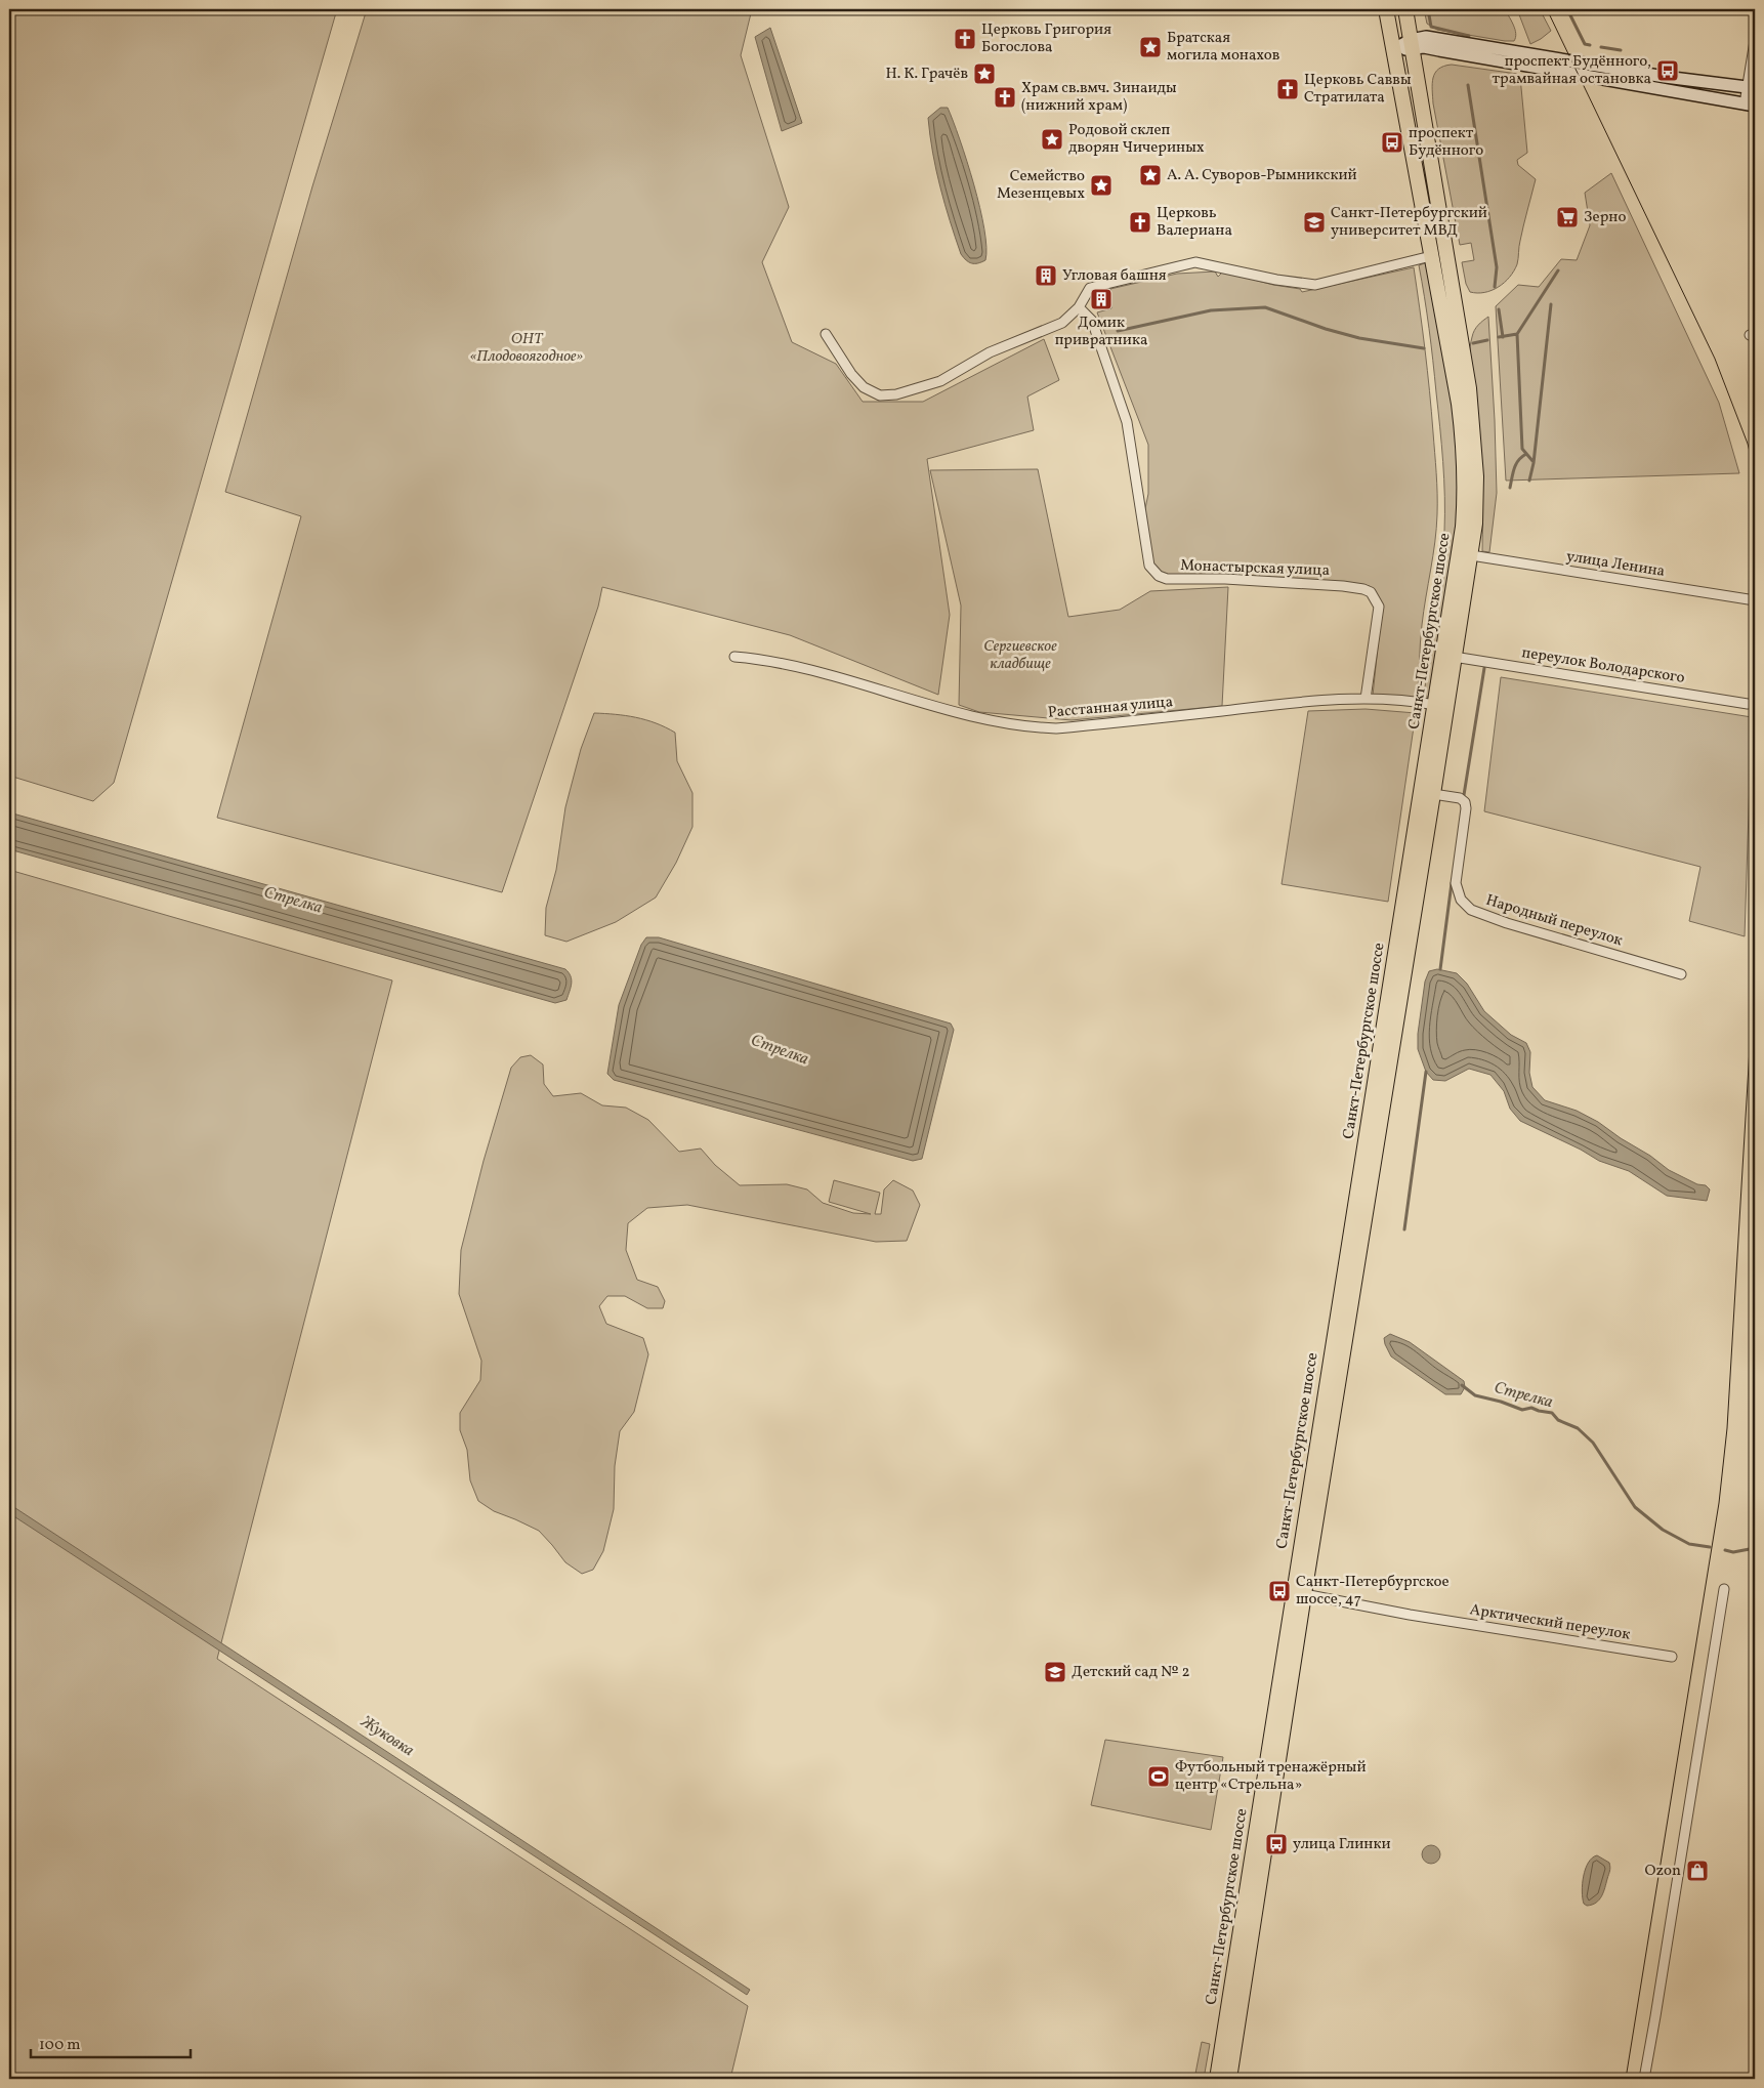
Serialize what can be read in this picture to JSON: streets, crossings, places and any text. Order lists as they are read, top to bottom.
{
  "streets": {
    "main road": ["Санкт-Петербургское шоссе"],
    "street": [
      "улица Ленина",
      "Монастырская улица",
      "переулок Володарского",
      "Расстанная улица",
      "Народный переулок",
      "Арктический переулок"
    ]
  },
  "crossings": [
    ["улица Ленина", "Санкт-Петербургское шоссе"],
    ["Монастырская улица", "Расстанная улица"],
    ["Санкт-Петербургское шоссе", "переулок Володарского"],
    ["Санкт-Петербургское шоссе", "Расстанная улица"],
    ["Санкт-Петербургское шоссе", "Народный переулок"],
    ["Санкт-Петербургское шоссе", "Арктический переулок"]
  ],
  "water": ["Стрелка", "Жуковка"],
  "parks": ["ОНТ «Плодовоягодное»", "Сергиевское кладбище"],
  "places": {
    "church": [
      "Церковь Григория Богослова",
      "Церковь Саввы Стратилата",
      "Храм св.вмч. Зинаиды (нижний храм)",
      "Церковь Валериана"
    ],
    "place": [
      "Братская могила монахов",
      "Н. К. Грачёв",
      "Родовой склеп дворян Чичериных",
      "А. А. Суворов-Рымникский",
      "Семейство Мезенцевых"
    ],
    "bus stop": [
      "проспект Будённого, трамвайная остановка",
      "проспект Будённого",
      "Санкт-Петербургское шоссе, 47",
      "улица Глинки"
    ],
    "supermarket": ["Зерно"],
    "school or university": ["Санкт-Петербургский университет МВД", "Детский сад № 2"],
    "building": ["Угловая башня", "Домик привратника"],
    "sports": ["Футбольный тренажёрный центр «Стрельна»"],
    "shop": ["Ozon"]
  },
  "scale_bar": "100 m"
}
